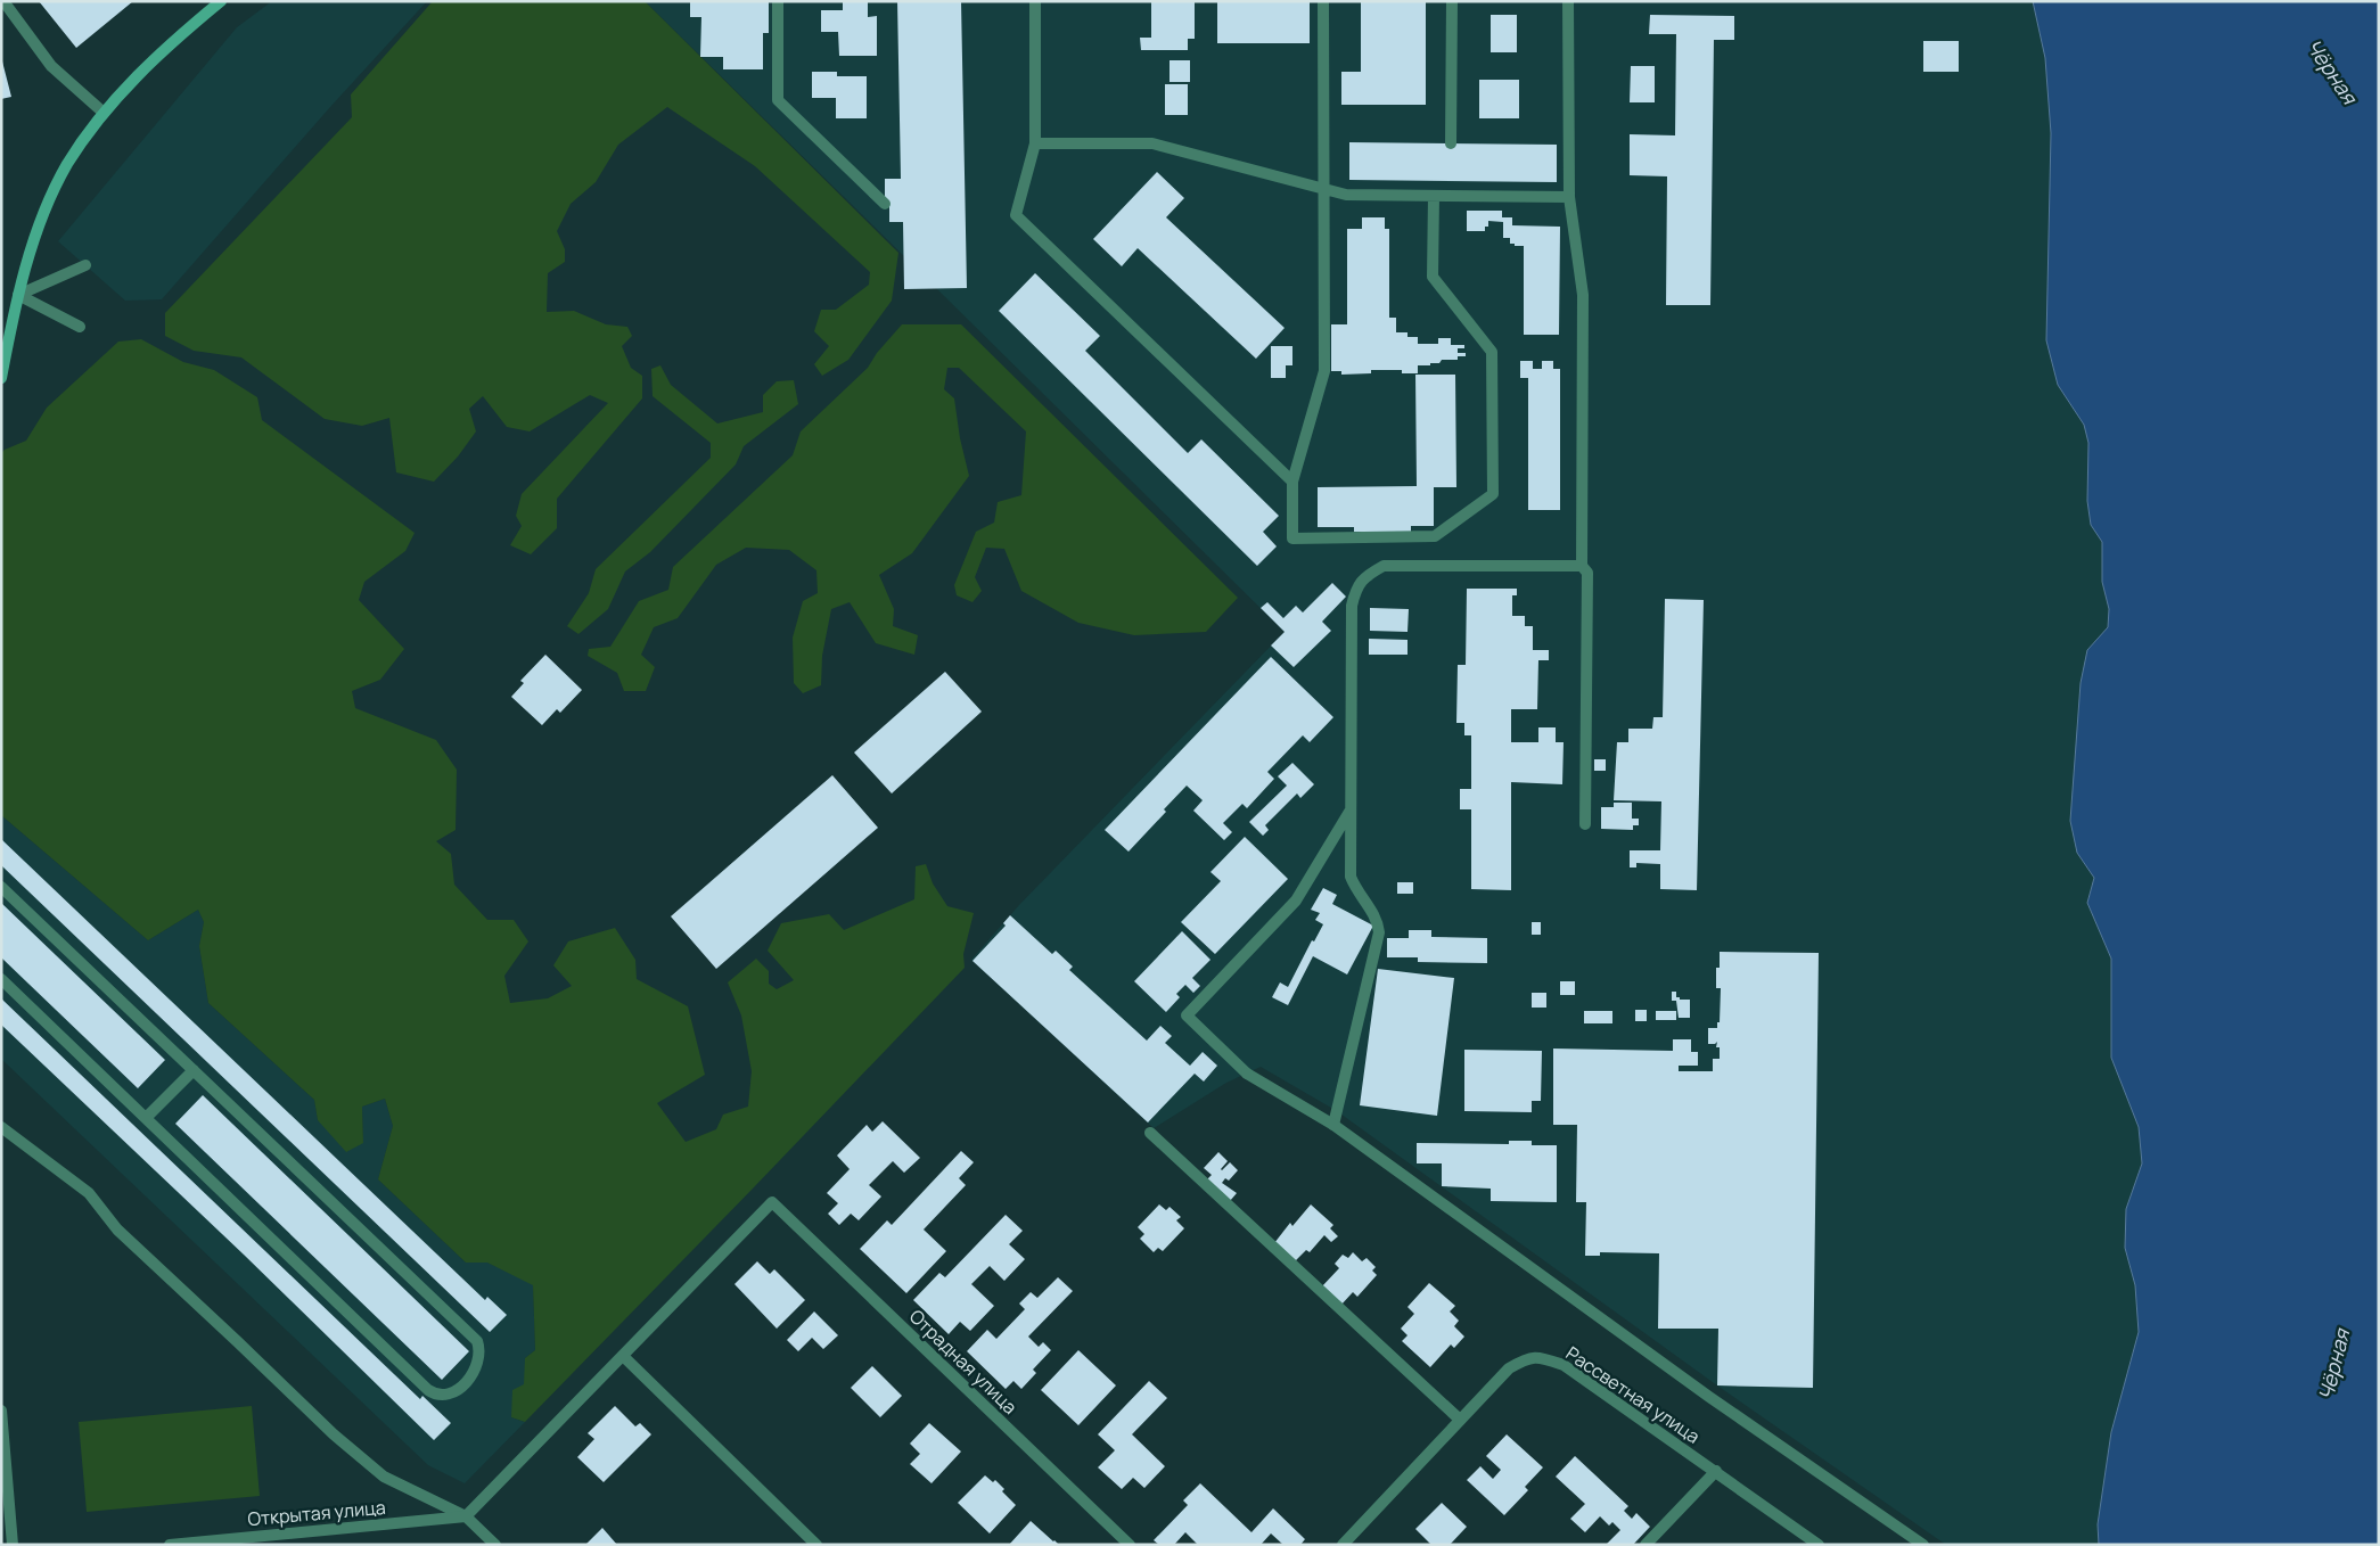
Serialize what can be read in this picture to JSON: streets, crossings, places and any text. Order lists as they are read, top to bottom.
{
  "streets": {
    "street": ["Отрадная улица", "Рассветная улица", "Открытая улица"]
  },
  "water": ["Чёрная"]
}
